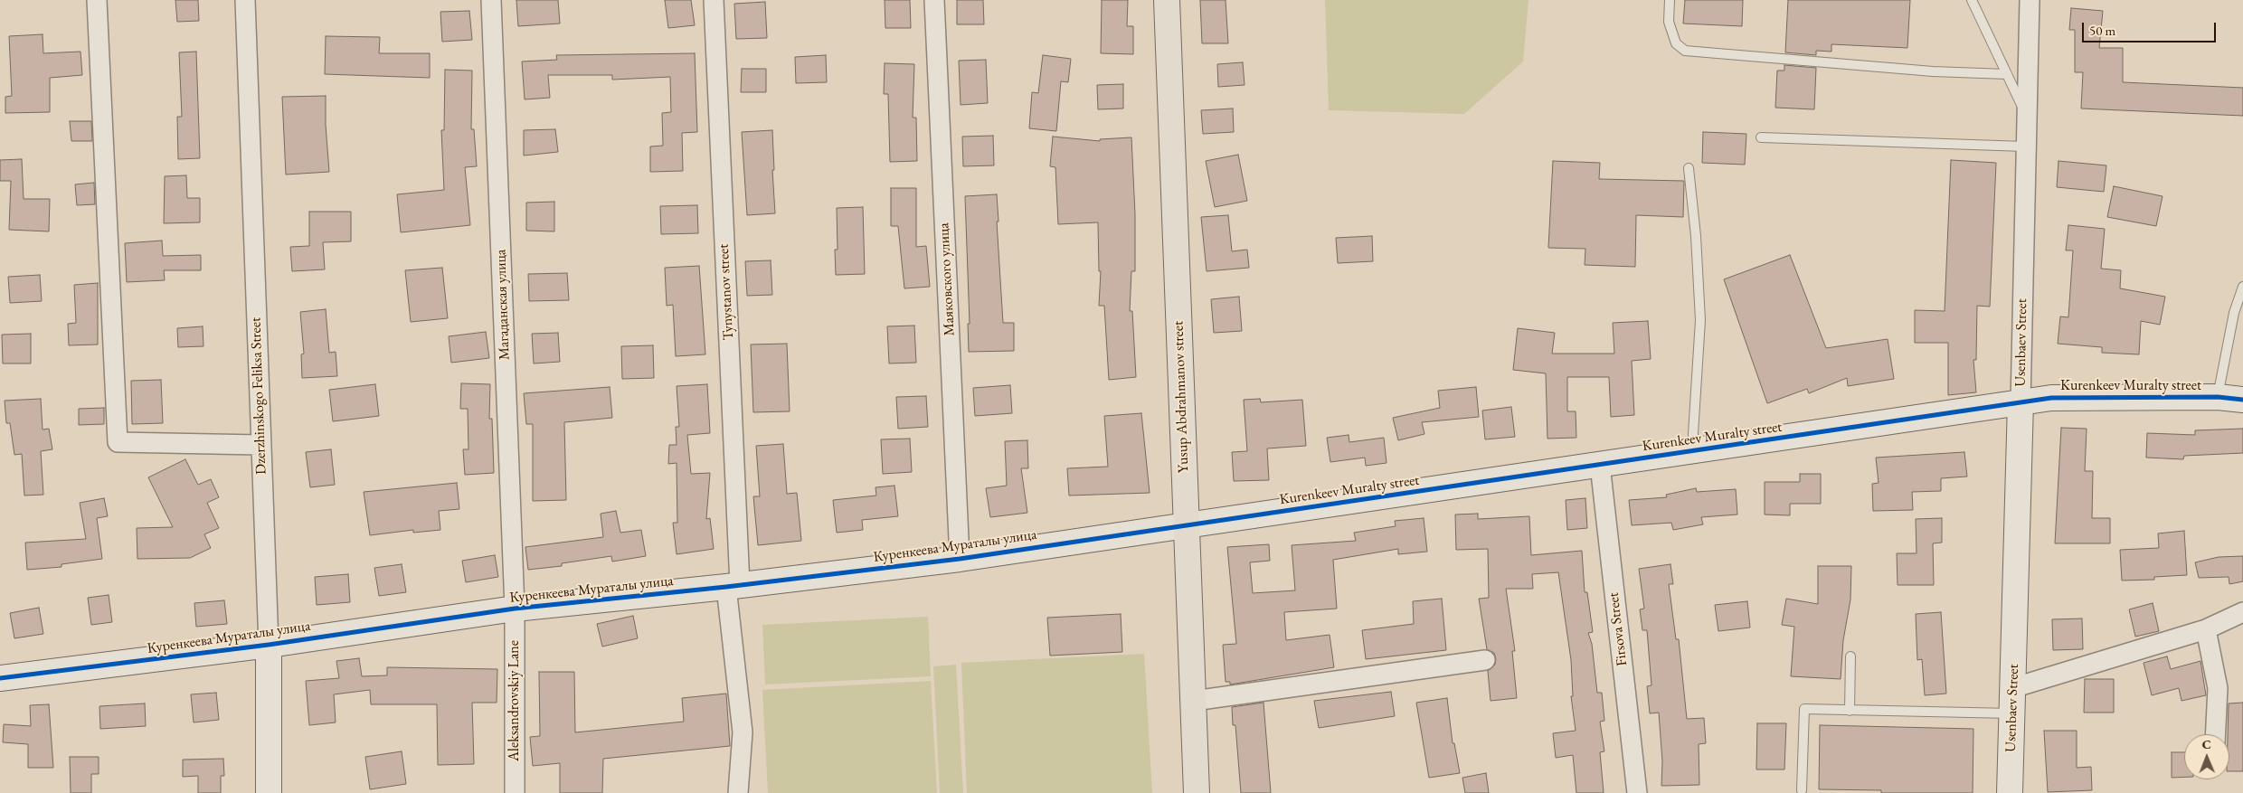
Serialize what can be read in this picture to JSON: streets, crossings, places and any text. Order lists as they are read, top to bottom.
{
  "streets": {
    "main road": ["Yusup Abdrahmanov street"],
    "street": [
      "Маяковского улица",
      "Tynystanov street",
      "Магаданская улица",
      "Usenbaev Street",
      "Kurenkeev Muralty street",
      "Dzerzhinskogo Feliksa Street",
      "Куренкеева Мураталы улица",
      "Firsova Street",
      "Aleksandrovskiy Lane"
    ]
  },
  "crossings": [
    ["Маяковского улица", "Куренкеева Мураталы улица"],
    ["Tynystanov street", "Куренкеева Мураталы улица"],
    ["Магаданская улица", "Куренкеева Мураталы улица"],
    ["Магаданская улица", "Aleksandrovskiy Lane"],
    ["Usenbaev Street", "Kurenkeev Muralty street"],
    ["Kurenkeev Muralty street", "Yusup Abdrahmanov street"],
    ["Kurenkeev Muralty street", "Куренкеева Мураталы улица"],
    ["Kurenkeev Muralty street", "Firsova Street"],
    ["Dzerzhinskogo Feliksa Street", "Куренкеева Мураталы улица"],
    ["Yusup Abdrahmanov street", "Куренкеева Мураталы улица"],
    ["Куренкеева Мураталы улица", "Aleksandrovskiy Lane"]
  ],
  "scale_bar": "50 m",
  "north": "top"
}
